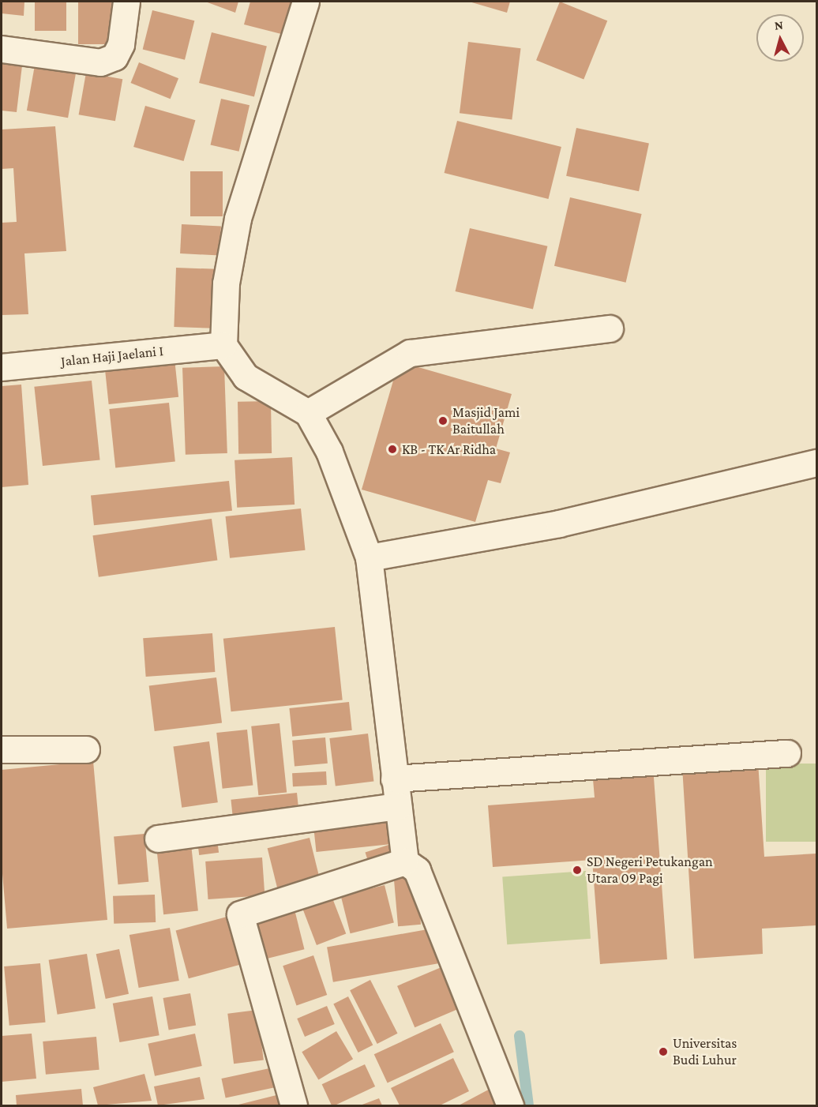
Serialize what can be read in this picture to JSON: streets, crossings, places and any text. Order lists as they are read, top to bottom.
{
  "streets": {
    "street": ["Jalan Haji Jaelani I"]
  },
  "places": [
    "Masjid Jami Baitullah",
    "KB - TK Ar Ridha",
    "SD Negeri Petukangan Utara 09 Pagi",
    "Universitas Budi Luhur"
  ],
  "north": "top"
}
